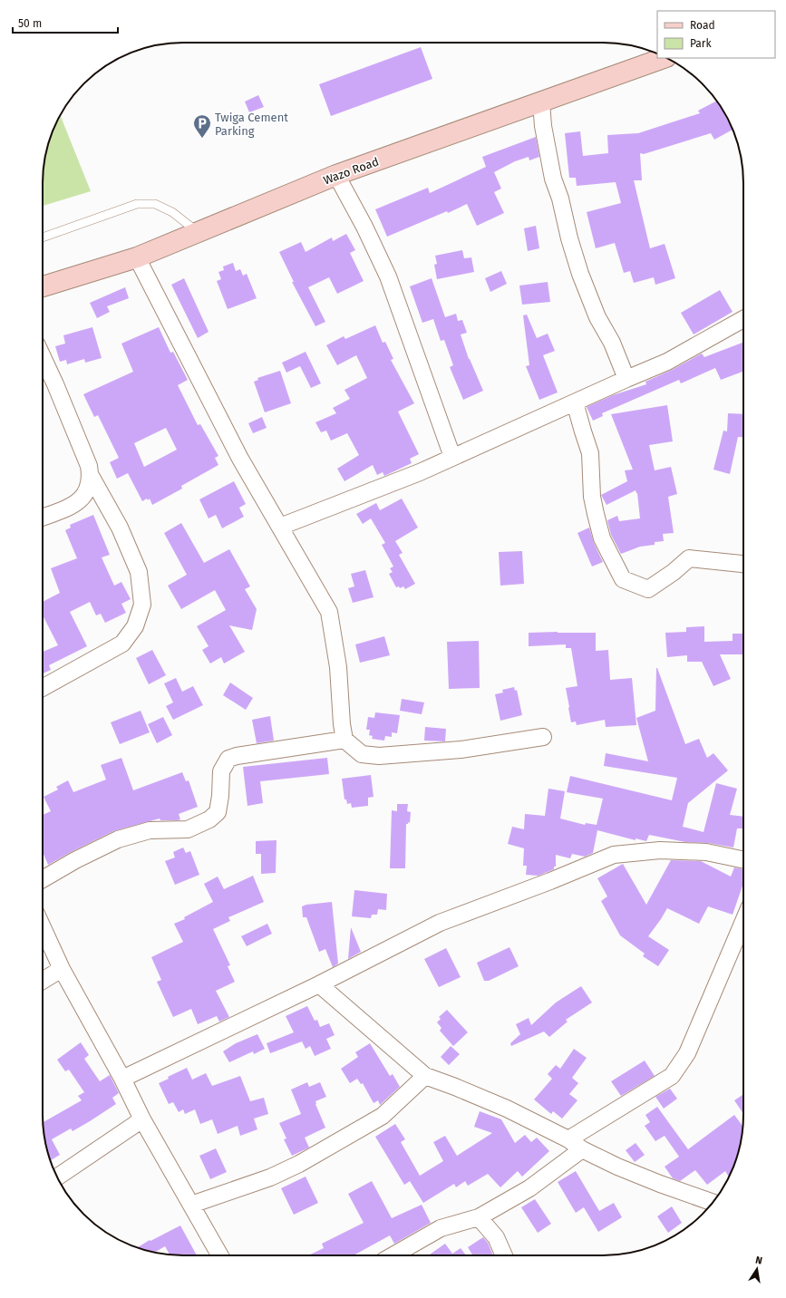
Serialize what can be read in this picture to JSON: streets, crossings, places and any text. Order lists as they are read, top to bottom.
{
  "streets": {
    "main road": ["Wazo Road"]
  },
  "places": {
    "parking": ["Twiga Cement Parking"]
  },
  "legend": ["Road", "Park"],
  "scale_bar": "50 m",
  "north": "top"
}
